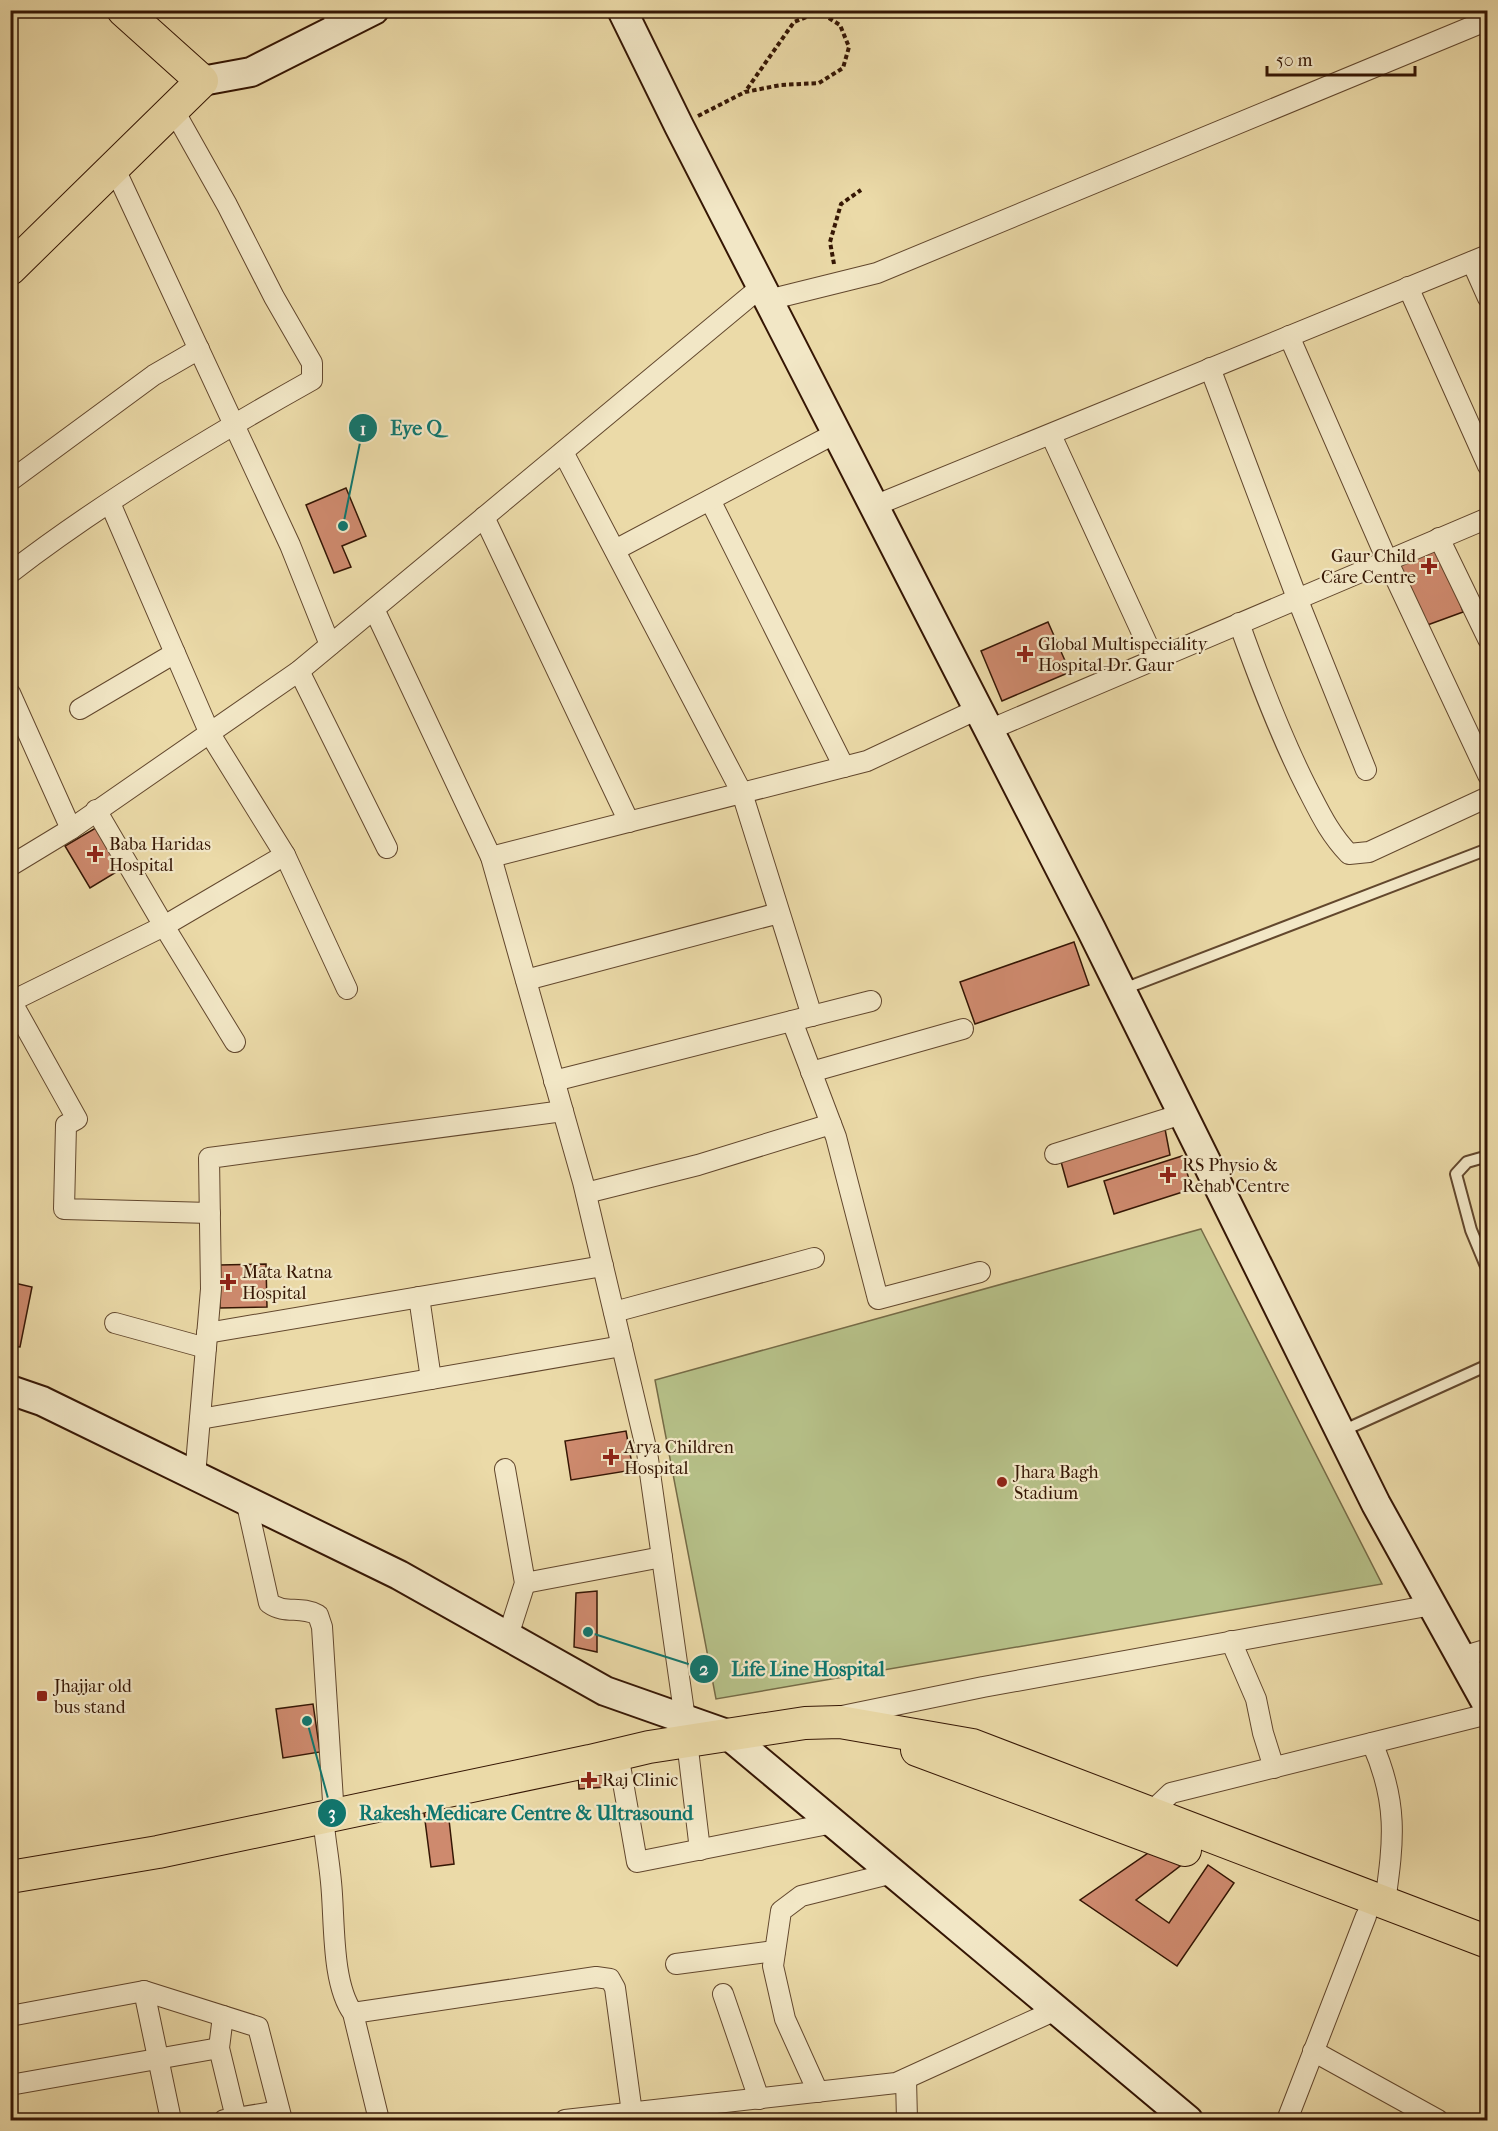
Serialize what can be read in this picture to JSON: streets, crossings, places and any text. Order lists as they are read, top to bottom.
{
  "places": {
    "other": [
      "Eye Q",
      "Jhara Bagh Stadium",
      "Life Line Hospital",
      "Rakesh Medicare Centre & Ultrasound"
    ],
    "health": [
      "Gaur Child Care Centre",
      "Global Multispeciality Hospital-Dr. Gaur",
      "Baba Haridas Hospital",
      "RS Physio & Rehab Centre",
      "Mata Ratna Hospital",
      "Arya Children Hospital",
      "Raj Clinic"
    ],
    "transit": ["Jhajjar old bus stand"]
  },
  "scale_bar": "50 m"
}
